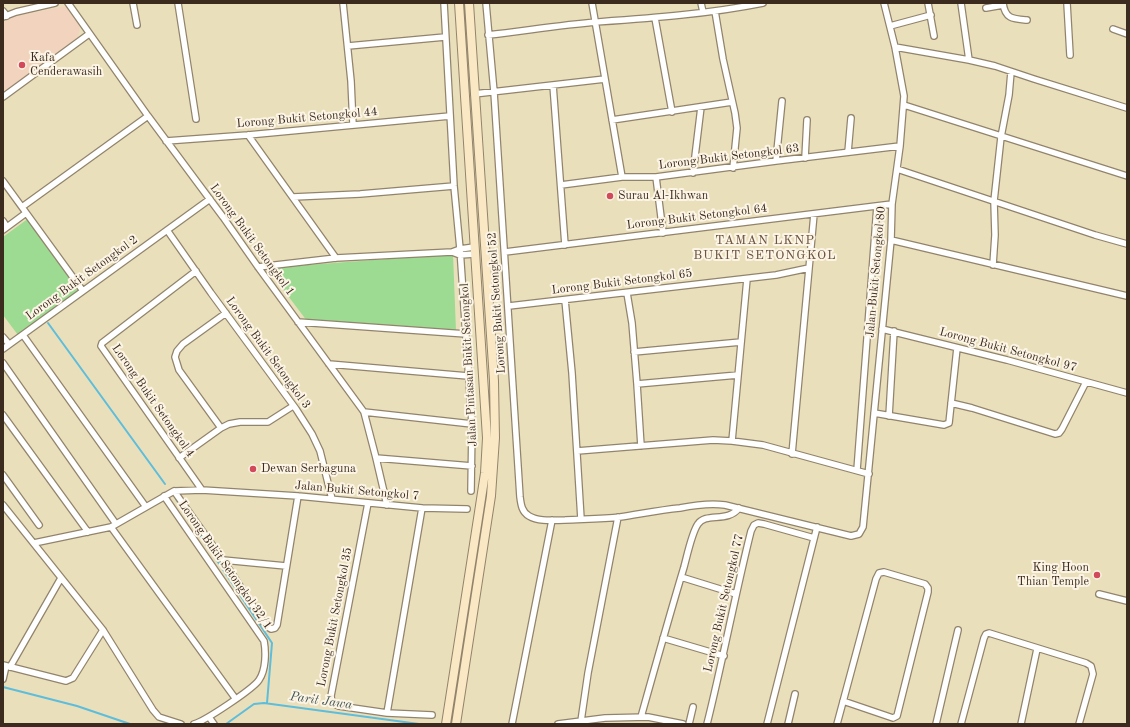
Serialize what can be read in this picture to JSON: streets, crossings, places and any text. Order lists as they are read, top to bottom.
{
  "streets": {
    "main road": ["Jalan Pintasan Bukit Setongkol"],
    "street": [
      "Lorong Bukit Setongkol 44",
      "Lorong Bukit Setongkol 63",
      "Lorong Bukit Setongkol 64",
      "Lorong Bukit Setongkol 1",
      "Jalan Bukit Setongkol 80",
      "Lorong Bukit Setongkol 2",
      "Lorong Bukit Setongkol 65",
      "Lorong Bukit Setongkol 52",
      "Lorong Bukit Setongkol 97",
      "Lorong Bukit Setongkol 3",
      "Lorong Bukit Setongkol 4",
      "Jalan Bukit Setongkol 7",
      "Lorong Bukit Setongkol 32/1",
      "Lorong Bukit Setongkol 77",
      "Lorong Bukit Setongkol 35"
    ]
  },
  "crossings": [
    ["Lorong Bukit Setongkol 44", "Lorong Bukit Setongkol 1"],
    ["Lorong Bukit Setongkol 63", "Jalan Bukit Setongkol 80"],
    ["Lorong Bukit Setongkol 64", "Jalan Bukit Setongkol 80"],
    ["Lorong Bukit Setongkol 64", "Lorong Bukit Setongkol 52"],
    ["Lorong Bukit Setongkol 1", "Lorong Bukit Setongkol 2"],
    ["Lorong Bukit Setongkol 1", "Jalan Bukit Setongkol 7"],
    ["Jalan Bukit Setongkol 80", "Lorong Bukit Setongkol 97"],
    ["Lorong Bukit Setongkol 2", "Lorong Bukit Setongkol 3"],
    ["Lorong Bukit Setongkol 65", "Lorong Bukit Setongkol 52"],
    ["Lorong Bukit Setongkol 3", "Lorong Bukit Setongkol 4"],
    ["Lorong Bukit Setongkol 3", "Jalan Bukit Setongkol 7"],
    ["Lorong Bukit Setongkol 4", "Jalan Bukit Setongkol 7"],
    ["Jalan Bukit Setongkol 7", "Lorong Bukit Setongkol 35"]
  ],
  "districts": ["TAMAN LKNP BUKIT SETONGKOL"],
  "water": ["Parit Jawa"],
  "places": [
    "Kafa Cenderawasih",
    "Surau Al-Ikhwan",
    "Dewan Serbaguna",
    "King Hoon Thian Temple"
  ]
}
